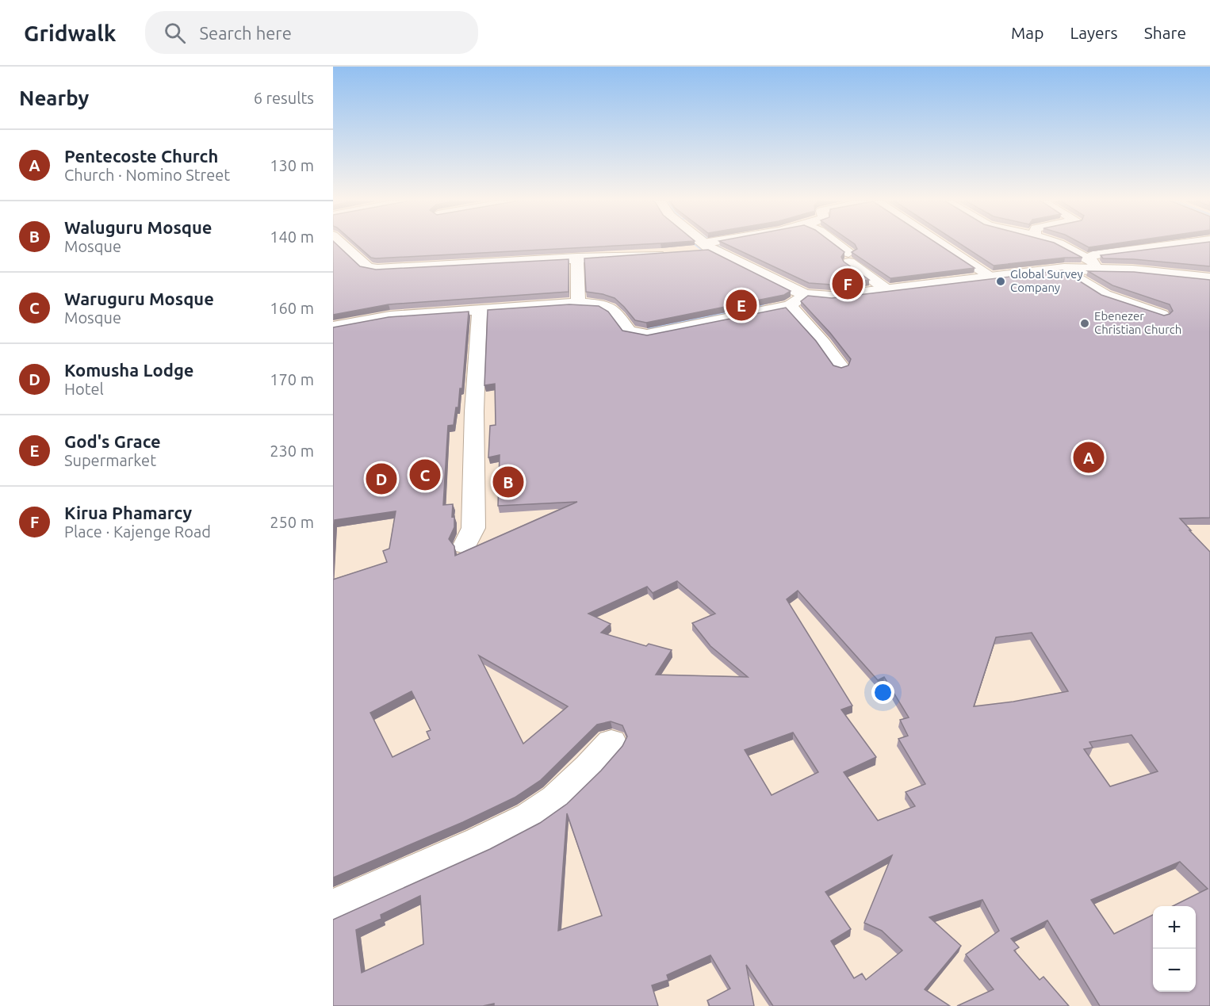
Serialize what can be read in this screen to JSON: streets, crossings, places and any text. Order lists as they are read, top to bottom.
{
  "places": ["Global Survey Company", "Ebenezer Christian Church"],
  "page": {
    "header": "Gridwalk",
    "search": "Search here",
    "nav": ["Map", "Layers", "Share"],
    "heading": ["Nearby", "6 results"],
    "list": [
      {
        "mark": "A",
        "name": "Pentecoste Church",
        "note": "Church · Nomino Street",
        "value": "130 m"
      },
      {
        "mark": "B",
        "name": "Waluguru Mosque",
        "note": "Mosque",
        "value": "140 m"
      },
      {
        "mark": "C",
        "name": "Waruguru Mosque",
        "note": "Mosque",
        "value": "160 m"
      },
      {
        "mark": "D",
        "name": "Komusha Lodge",
        "note": "Hotel",
        "value": "170 m"
      },
      {
        "mark": "E",
        "name": "God's Grace",
        "note": "Supermarket",
        "value": "230 m"
      },
      {
        "mark": "F",
        "name": "Kirua Phamarcy",
        "note": "Place · Kajenge Road",
        "value": "250 m"
      }
    ],
    "pins": [
      "F",
      "E",
      "A",
      "C",
      "D",
      "B"
    ],
    "map_buttons": ["+", "−"]
  }
}
